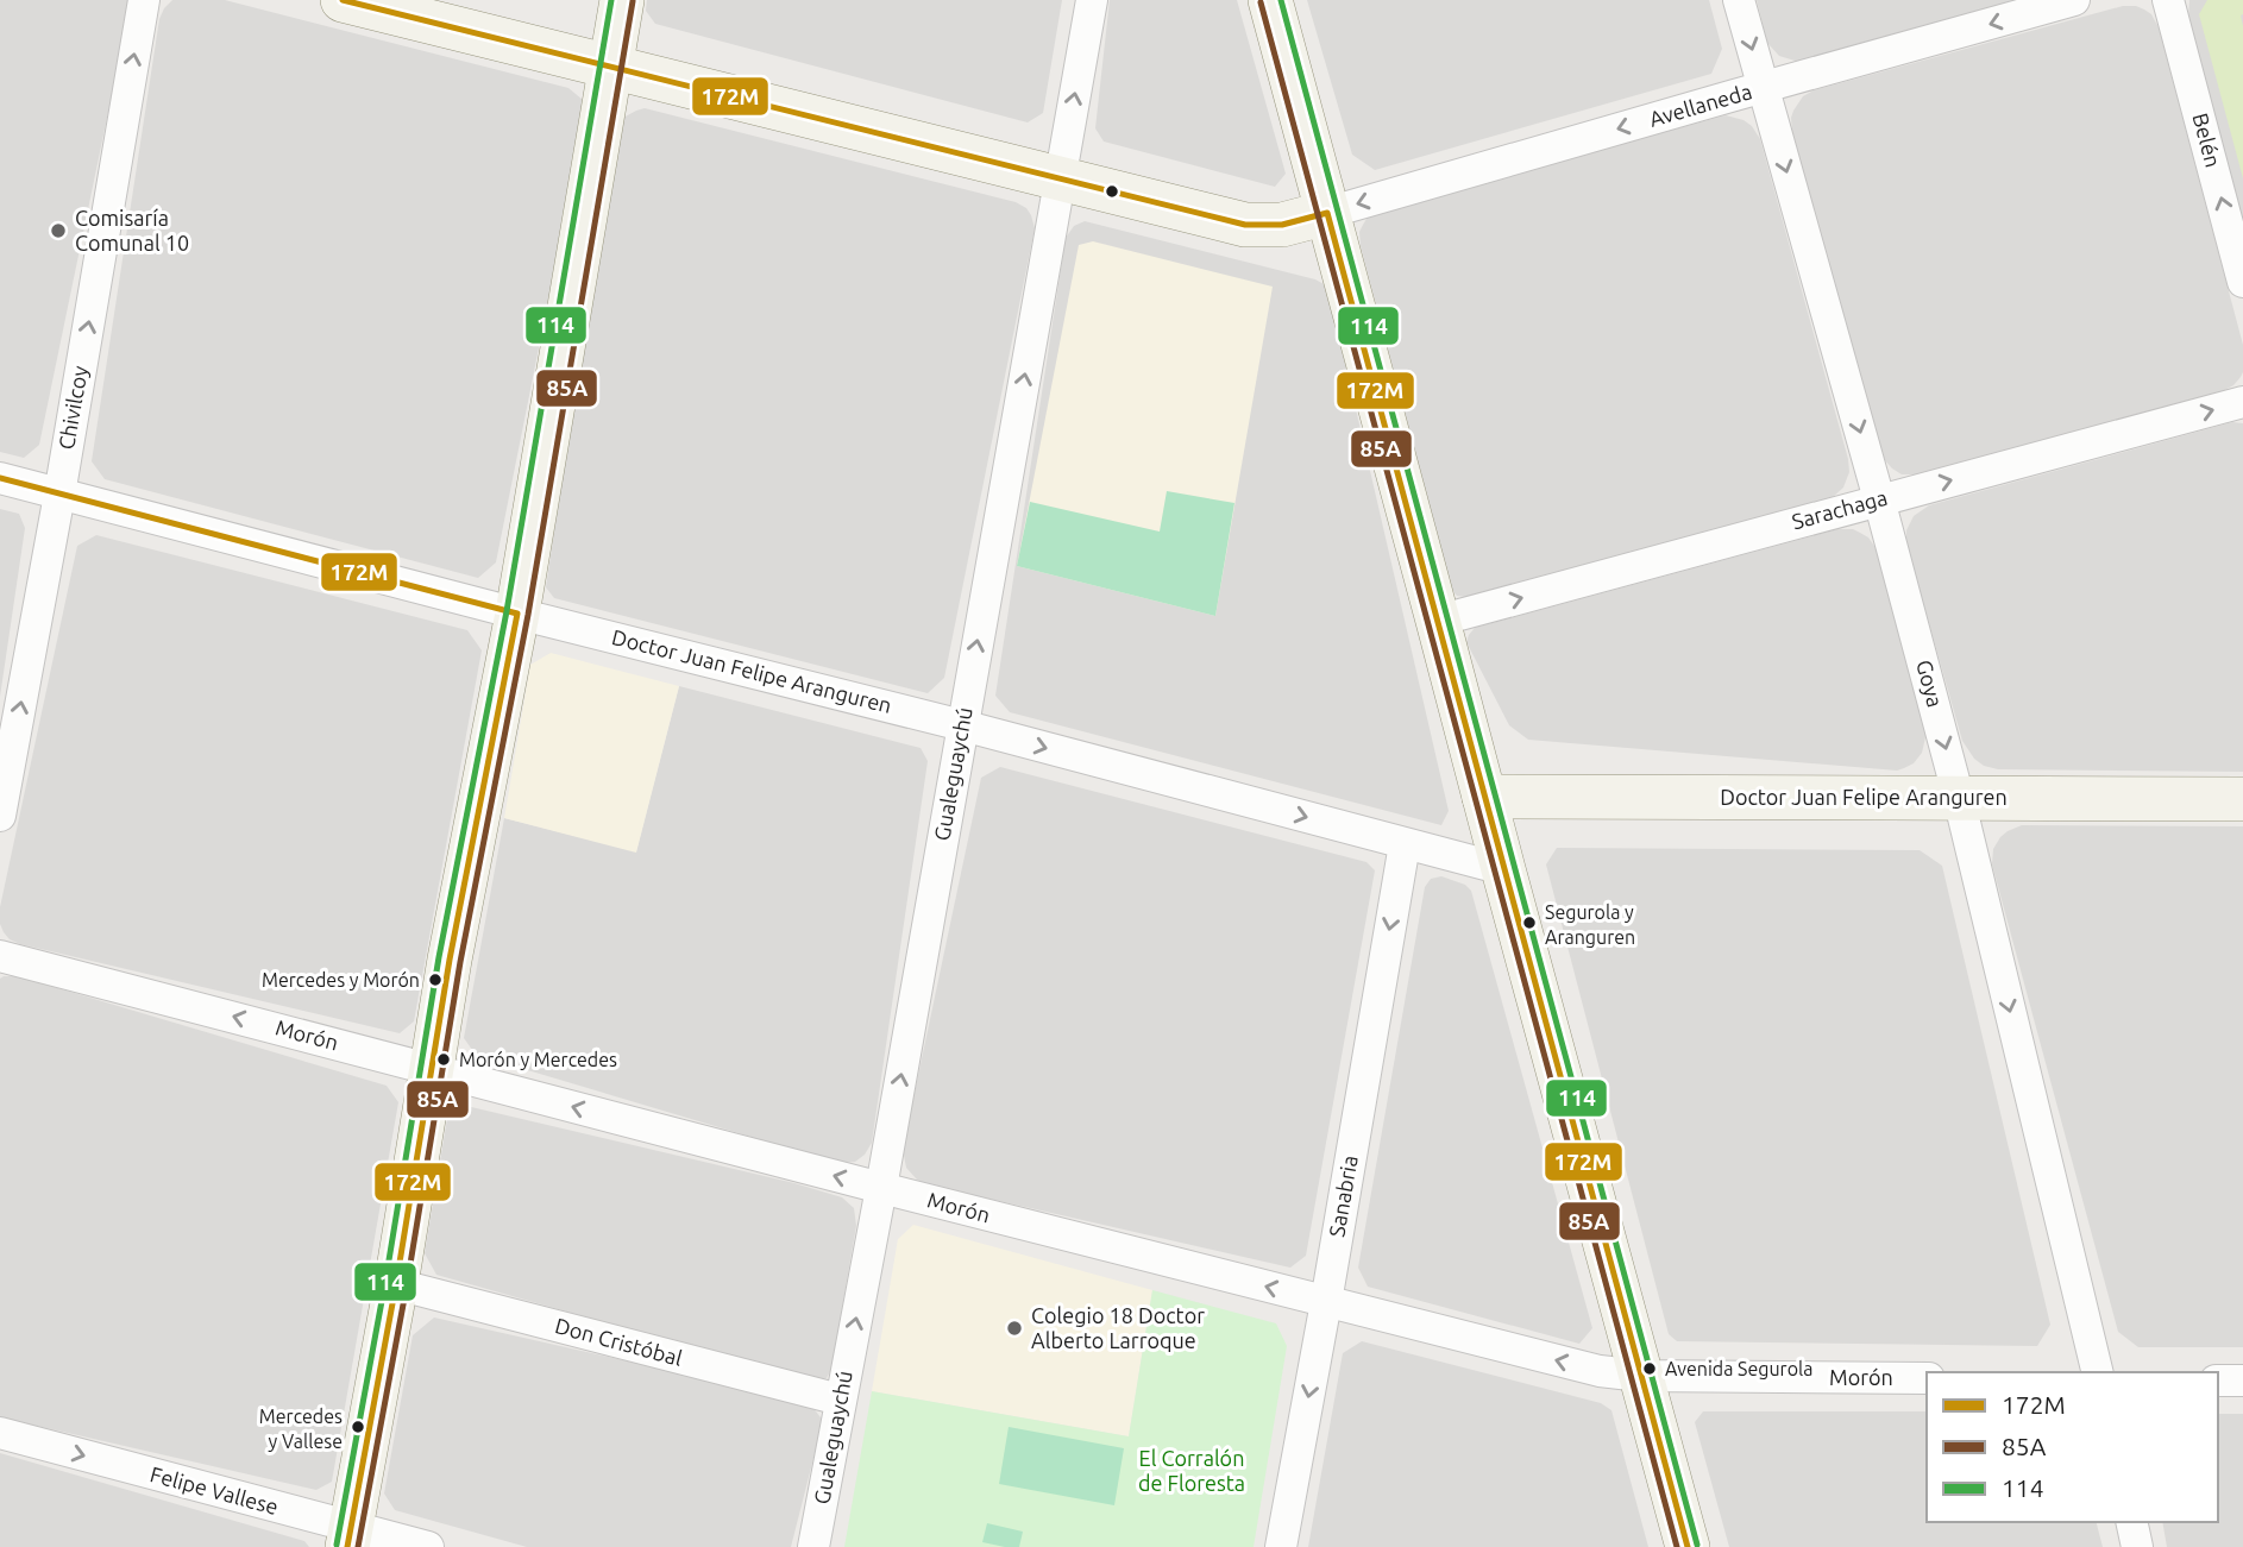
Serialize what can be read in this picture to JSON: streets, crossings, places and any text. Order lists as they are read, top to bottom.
{
  "streets": {
    "street": [
      "Avellaneda",
      "Belén",
      "Chivilcoy",
      "Sarachaga",
      "Doctor Juan Felipe Aranguren",
      "Goya",
      "Gualeguaychú",
      "Morón",
      "Sanabria",
      "Don Cristóbal",
      "Felipe Vallese"
    ]
  },
  "crossings": [
    ["Avellaneda", "Goya"],
    ["Chivilcoy", "Doctor Juan Felipe Aranguren"],
    ["Sarachaga", "Goya"],
    ["Doctor Juan Felipe Aranguren", "Goya"],
    ["Doctor Juan Felipe Aranguren", "Gualeguaychú"],
    ["Doctor Juan Felipe Aranguren", "Sanabria"],
    ["Gualeguaychú", "Morón"],
    ["Gualeguaychú", "Don Cristóbal"],
    ["Morón", "Sanabria"]
  ],
  "one_way": [
    "Avellaneda",
    "Belén",
    "Chivilcoy",
    "Sarachaga",
    "Goya",
    "Gualeguaychú",
    "Morón",
    "Felipe Vallese"
  ],
  "parks": ["El Corralón de Floresta"],
  "places": [
    "Comisaría Comunal 10",
    "Segurola y Aranguren",
    "Mercedes y Morón",
    "Morón y Mercedes",
    "Colegio 18 Doctor Alberto Larroque",
    "Avenida Segurola",
    "Mercedes y Vallese"
  ],
  "lines": ["transit line 172M", "transit line 114", "transit line 85A"],
  "legend": ["172M", "85A", "114"]
}
